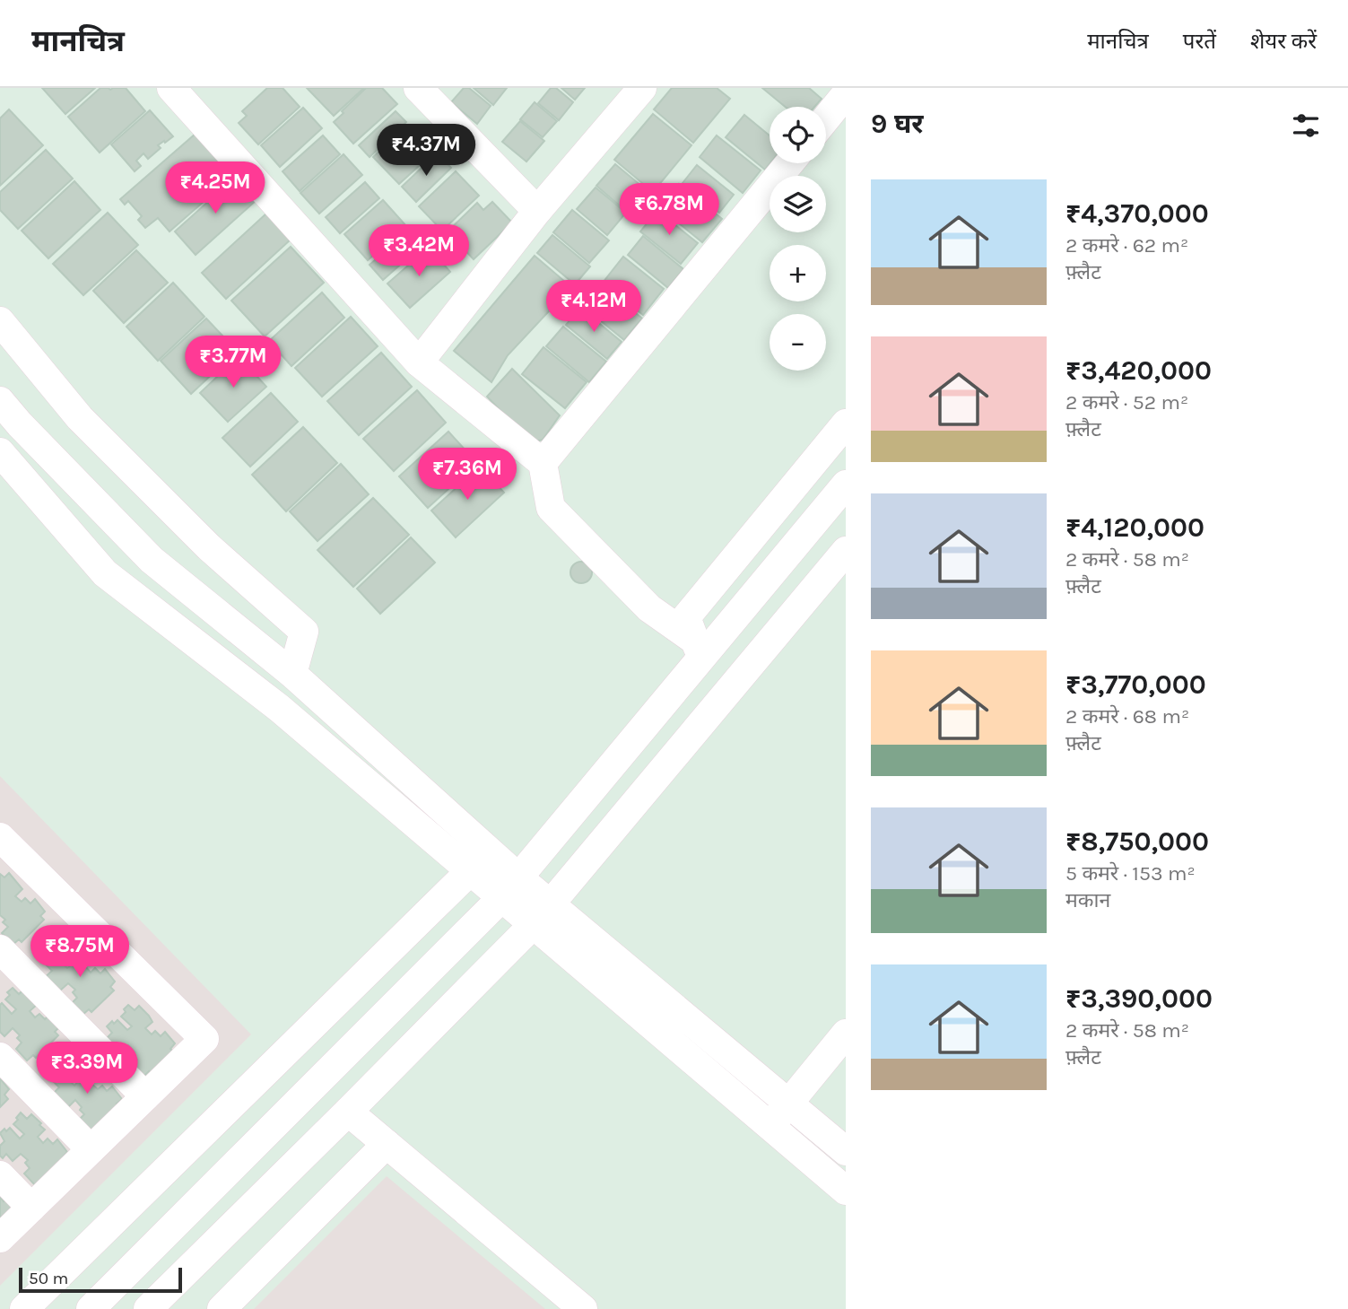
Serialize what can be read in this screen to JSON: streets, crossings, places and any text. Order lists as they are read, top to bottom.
{
  "scale_bar": "50 m",
  "page": {
    "header": "मानचित्र",
    "nav": ["मानचित्र", "परतें", "शेयर करें"],
    "heading": "9 घर",
    "map_buttons": ["+", "−"],
    "price": [
      "₹4.37M",
      "₹4.25M",
      "₹6.78M",
      "₹3.42M",
      "₹4.12M",
      "₹3.77M",
      "₹7.36M",
      "₹8.75M",
      "₹3.39M"
    ],
    "list": [
      {
        "name": "₹4,370,000",
        "note": "2 कमरे · 62 m² · फ़्लैट"
      },
      {
        "name": "₹3,420,000",
        "note": "2 कमरे · 52 m² · फ़्लैट"
      },
      {
        "name": "₹4,120,000",
        "note": "2 कमरे · 58 m² · फ़्लैट"
      },
      {
        "name": "₹3,770,000",
        "note": "2 कमरे · 68 m² · फ़्लैट"
      },
      {
        "name": "₹8,750,000",
        "note": "5 कमरे · 153 m² · मकान"
      },
      {
        "name": "₹3,390,000",
        "note": "2 कमरे · 58 m² · फ़्लैट"
      }
    ],
    "scale": "50 m"
  }
}
